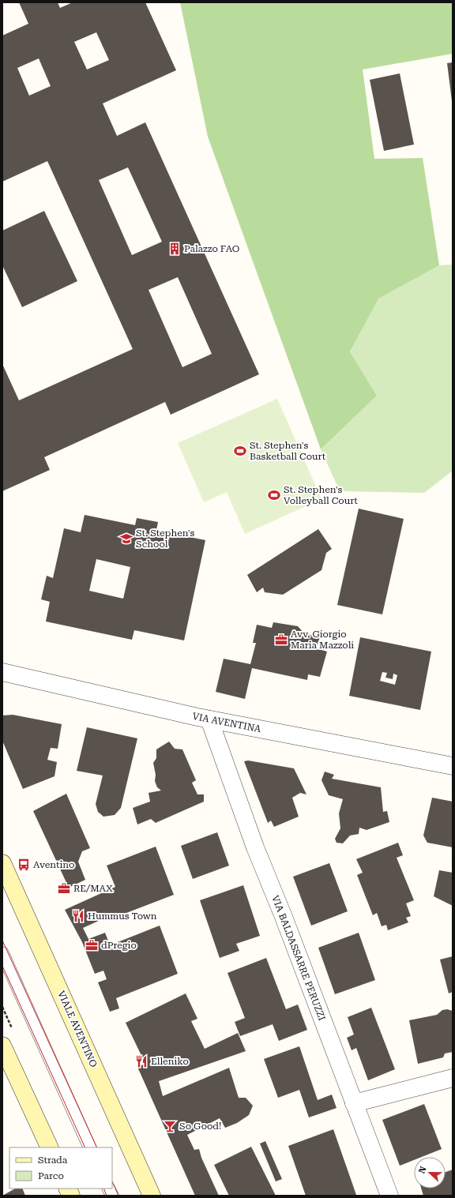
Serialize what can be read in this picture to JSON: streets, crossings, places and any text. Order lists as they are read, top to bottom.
{
  "streets": {
    "main road": ["VIALE AVENTINO"],
    "street": ["VIA AVENTINA", "VIA BALDASSARRE PERUZZI"]
  },
  "crossings": [
    ["VIA AVENTINA", "VIA BALDASSARRE PERUZZI"]
  ],
  "places": {
    "building": ["Palazzo FAO"],
    "sports": ["St. Stephen's Basketball Court", "St. Stephen's Volleyball Court"],
    "school or university": ["St. Stephen's School"],
    "office": ["Avv. Giorgio Maria Mazzoli", "RE/MAX", "dPregio"],
    "bus stop": ["Aventino"],
    "restaurant": ["Hummus Town", "Elleniko"],
    "bar": ["So Good!"]
  },
  "legend": ["Strada", "Parco"],
  "north": "left"
}
